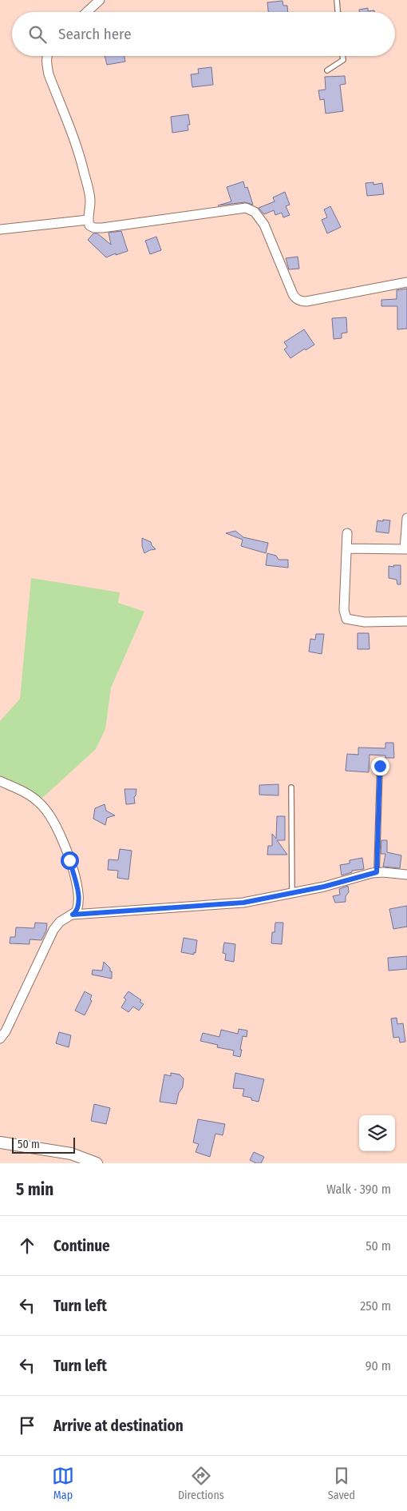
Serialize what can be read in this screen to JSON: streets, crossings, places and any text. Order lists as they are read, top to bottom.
{
  "scale_bar": "50 m",
  "page": {
    "search": "Search here",
    "scale": "50 m",
    "heading": ["5 min", "Walk · 390 m"],
    "list": [
      ["Continue", "50 m"],
      ["Turn left", "250 m"],
      ["Turn left", "90 m"],
      "Arrive at destination"
    ],
    "nav": ["Map", "Directions", "Saved"]
  }
}
